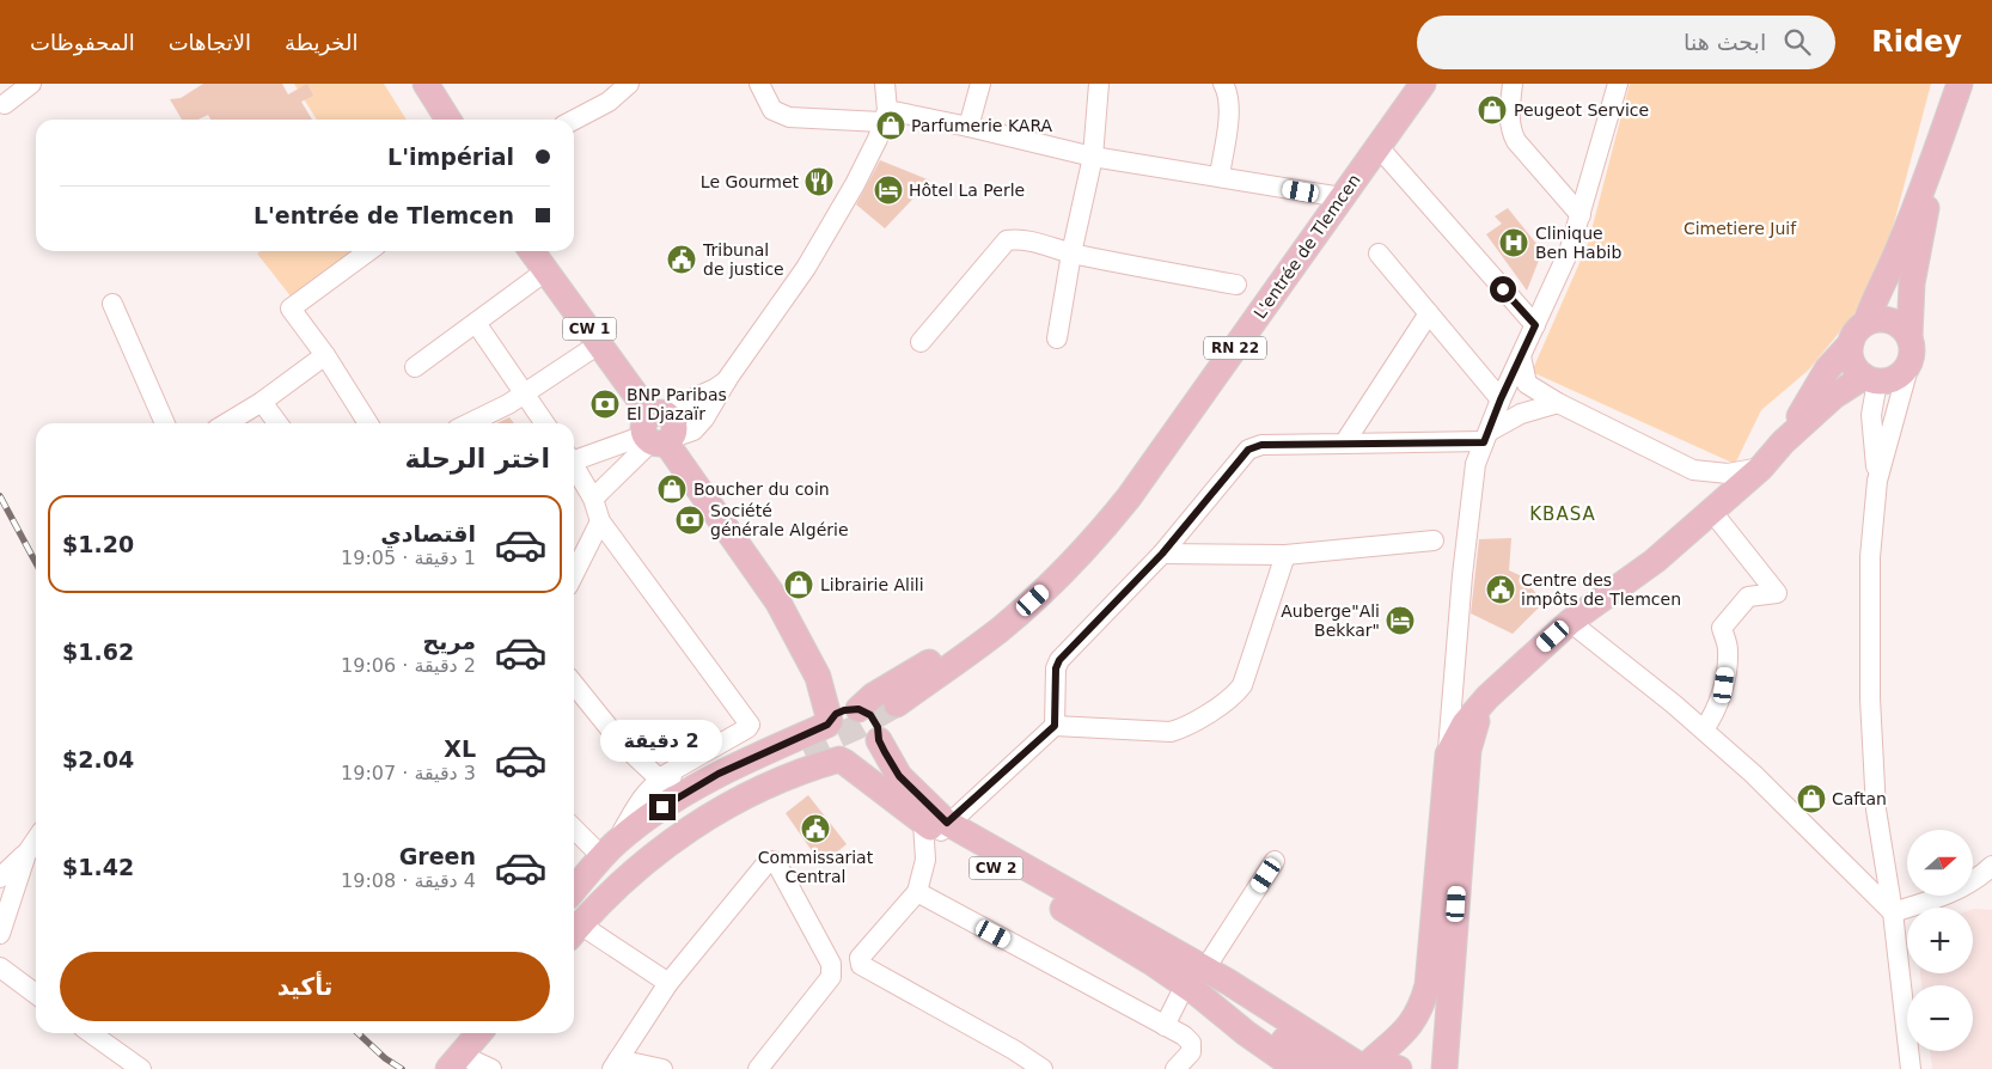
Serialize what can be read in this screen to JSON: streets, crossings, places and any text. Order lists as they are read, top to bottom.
{
  "streets": {
    "main road": [
      "L'entrée de Tlemcen",
      "CW 1",
      "RN 22",
      "CW 2"
    ]
  },
  "crossings": [
    ["L'entrée de Tlemcen", "CW 1"],
    ["L'entrée de Tlemcen", "CW 2"],
    ["CW 1", "CW 2"]
  ],
  "districts": ["KBASA"],
  "parks": ["Cimetiere Juif"],
  "places": {
    "shop": [
      "Peugeot Service",
      "Parfumerie KARA",
      "Boucher du coin",
      "Librairie Alili",
      "Caftan"
    ],
    "restaurant": ["Le Gourmet"],
    "hotel": ["Hôtel La Perle", "Auberge\"Ali Bekkar\""],
    "hospital": ["Clinique Ben Habib"],
    "public building": ["Tribunal de justice", "Centre des impôts de Tlemcen", "Commissariat Central"],
    "bank": ["BNP Paribas El Djazaïr", "Société générale Algérie"]
  },
  "north": "right",
  "page": {
    "header": "Ridey",
    "search": "ابحث هنا",
    "nav": ["الخريطة", "الاتجاهات", "المحفوظات"],
    "banner": ["L'impérial", "L'entrée de Tlemcen"],
    "heading": "اختر الرحلة",
    "list": [
      {
        "name": "اقتصادي",
        "note": "1 دقيقة · 19:05",
        "value": "$1.20"
      },
      {
        "name": "مريح",
        "note": "2 دقيقة · 19:06",
        "value": "$1.62"
      },
      {
        "name": "XL",
        "note": "3 دقيقة · 19:07",
        "value": "$2.04"
      },
      {
        "name": "Green",
        "note": "4 دقيقة · 19:08",
        "value": "$1.42"
      }
    ],
    "bubble": "2 دقيقة",
    "map_buttons": ["+", "−"],
    "buttons": "تأكيد"
  }
}
